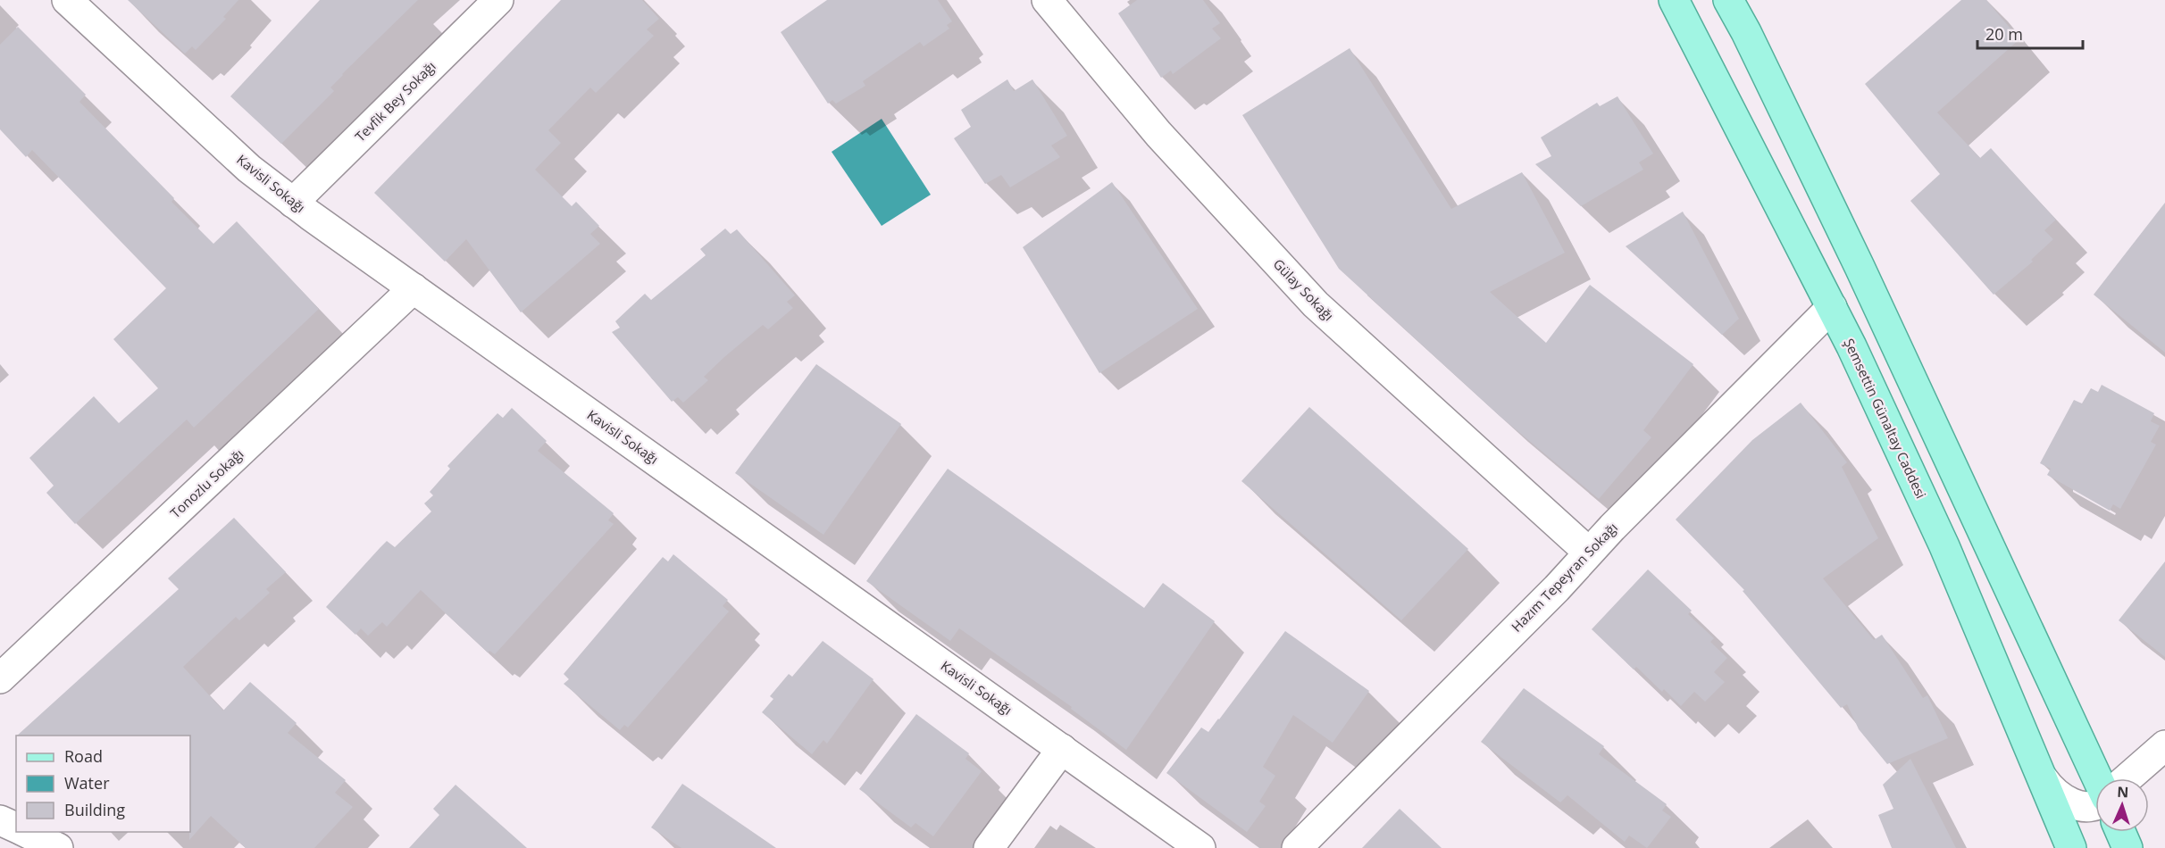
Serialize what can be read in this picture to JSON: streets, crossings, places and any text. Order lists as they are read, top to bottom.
{
  "streets": {
    "main road": ["Şemsettin Günaltay Caddesi"],
    "street": [
      "Tevfik Bey Sokağı",
      "Kavisli Sokağı",
      "Gülay Sokağı",
      "Tonozlu Sokağı",
      "Hazım Tepeyran Sokağı"
    ]
  },
  "crossings": [
    ["Tevfik Bey Sokağı", "Kavisli Sokağı"],
    ["Kavisli Sokağı", "Tonozlu Sokağı"],
    ["Gülay Sokağı", "Hazım Tepeyran Sokağı"],
    ["Şemsettin Günaltay Caddesi", "Hazım Tepeyran Sokağı"]
  ],
  "legend": ["Road", "Water", "Building"],
  "scale_bar": "20 m",
  "north": "top"
}
